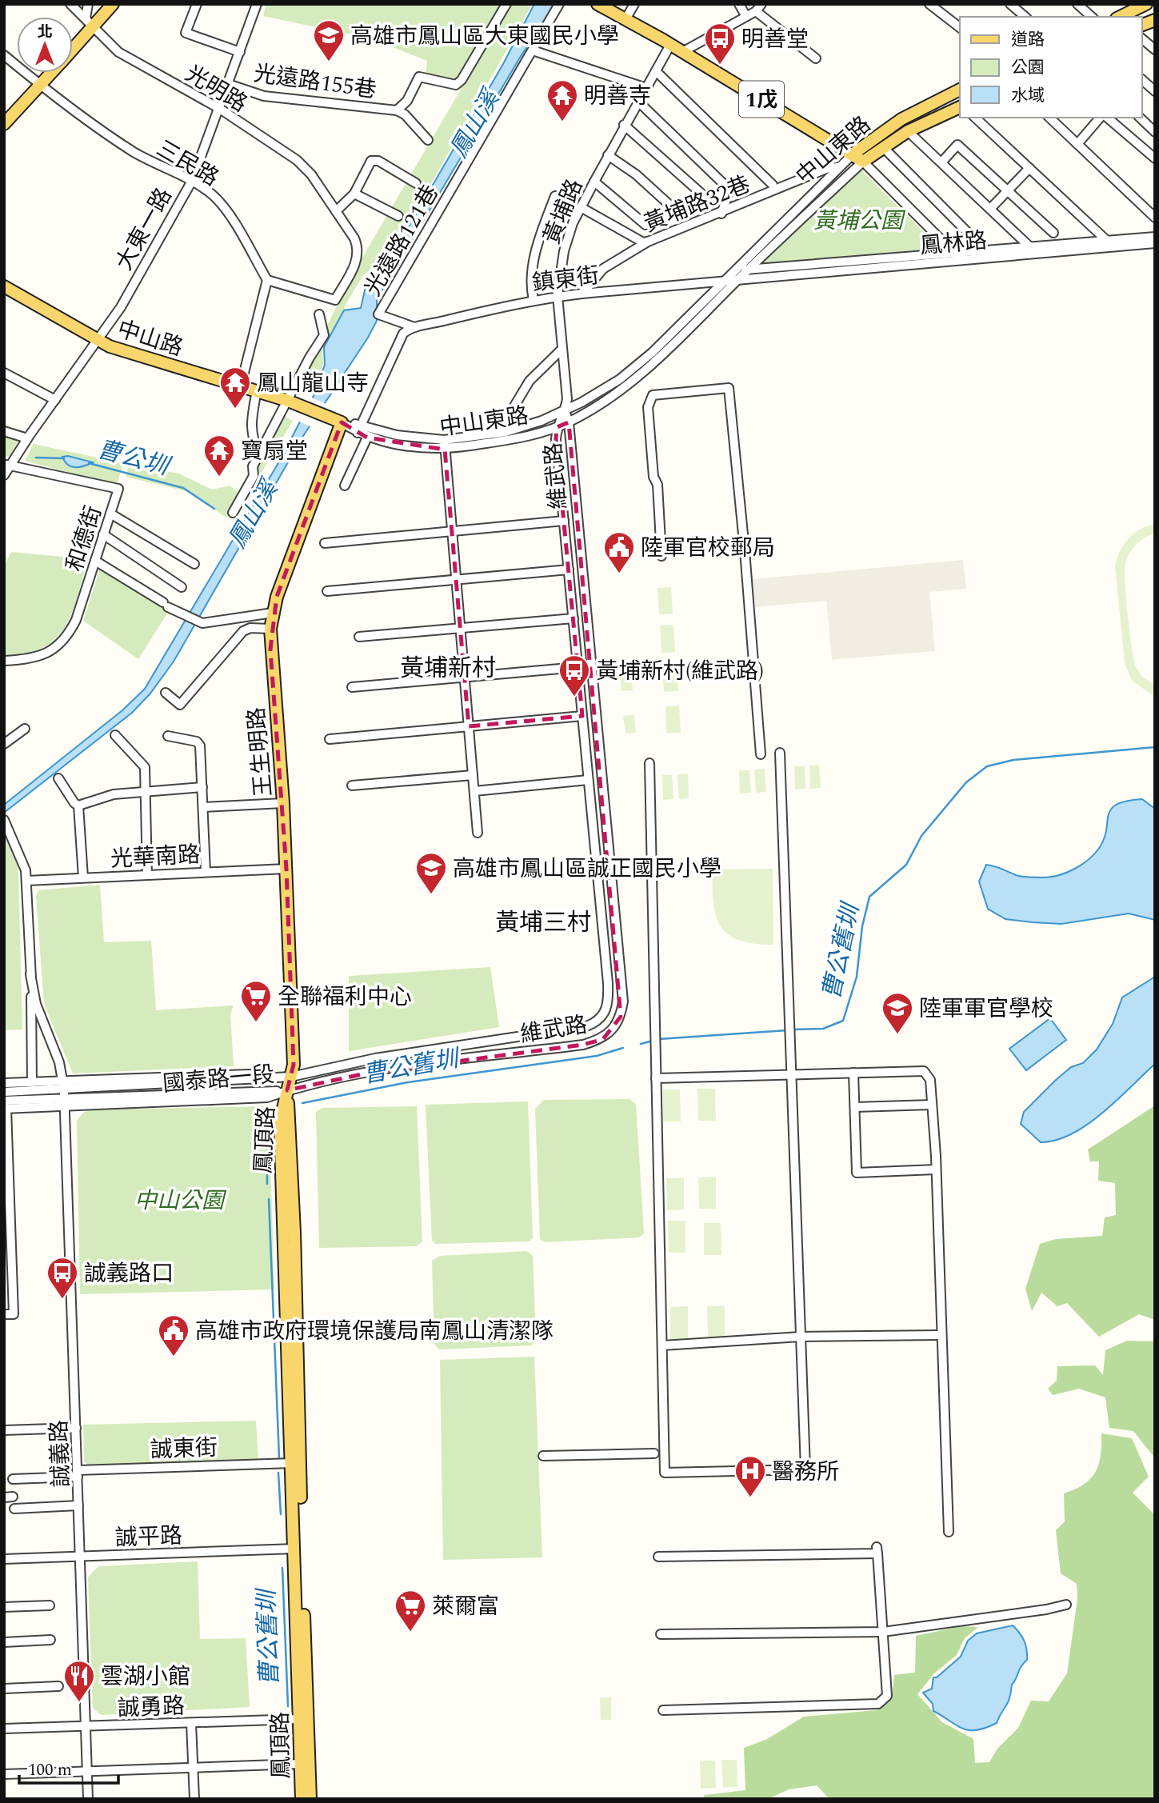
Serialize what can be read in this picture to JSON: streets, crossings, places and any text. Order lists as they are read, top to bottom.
{
  "streets": {
    "main road": [
      "1戊",
      "中山東路",
      "中山路",
      "王生明路",
      "鳳頂路"
    ],
    "street": [
      "光遠路155巷",
      "光明路",
      "三民路",
      "黃埔路32巷",
      "黃埔路",
      "大東一路",
      "光遠路121巷",
      "鳳林路",
      "鎮東街",
      "維武路",
      "和德街",
      "光華南路",
      "國泰路一段",
      "誠東街",
      "誠義路",
      "誠平路",
      "誠勇路"
    ]
  },
  "crossings": [
    ["光遠路155巷", "大東一路"],
    ["光明路", "三民路"],
    ["光明路", "大東一路"],
    ["1戊", "中山東路"],
    ["1戊", "黃埔路"],
    ["中山東路", "黃埔路32巷"],
    ["中山東路", "黃埔路"],
    ["中山東路", "鳳林路"],
    ["中山東路", "鎮東街"],
    ["中山東路", "中山路"],
    ["中山東路", "維武路"],
    ["中山東路", "王生明路"],
    ["三民路", "大東一路"],
    ["黃埔路32巷", "鎮東街"],
    ["黃埔路", "鎮東街"],
    ["黃埔路", "維武路"],
    ["大東一路", "中山路"],
    ["大東一路", "和德街"],
    ["光遠路121巷", "鎮東街"],
    ["鳳林路", "鎮東街"],
    ["中山路", "王生明路"],
    ["維武路", "王生明路"],
    ["維武路", "國泰路一段"],
    ["維武路", "鳳頂路"],
    ["王生明路", "光華南路"],
    ["王生明路", "國泰路一段"],
    ["王生明路", "鳳頂路"],
    ["國泰路一段", "鳳頂路"],
    ["國泰路一段", "誠義路"],
    ["鳳頂路", "誠東街"],
    ["鳳頂路", "誠平路"],
    ["鳳頂路", "誠勇路"],
    ["誠東街", "誠義路"],
    ["誠義路", "誠平路"],
    ["誠義路", "誠勇路"]
  ],
  "districts": ["黃埔新村", "黃埔三村"],
  "water": ["鳳山溪", "曹公圳", "曹公舊圳"],
  "parks": ["黃埔公園", "中山公園"],
  "places": {
    "school or university": ["高雄市鳳山區大東國民小學", "高雄市鳳山區誠正國民小學", "陸軍軍官學校"],
    "bus stop": ["明善堂", "黃埔新村(維武路)", "誠義路口"],
    "temple": ["明善寺", "鳳山龍山寺", "寶扇堂"],
    "public building": ["陸軍官校郵局", "高雄市政府環境保護局南鳳山清潔隊"],
    "supermarket": ["全聯福利中心", "萊爾富"],
    "hospital": ["醫務所"],
    "restaurant": ["雲湖小館"]
  },
  "legend": ["道路", "公園", "水域"],
  "scale_bar": "100 m",
  "north": "top"
}
